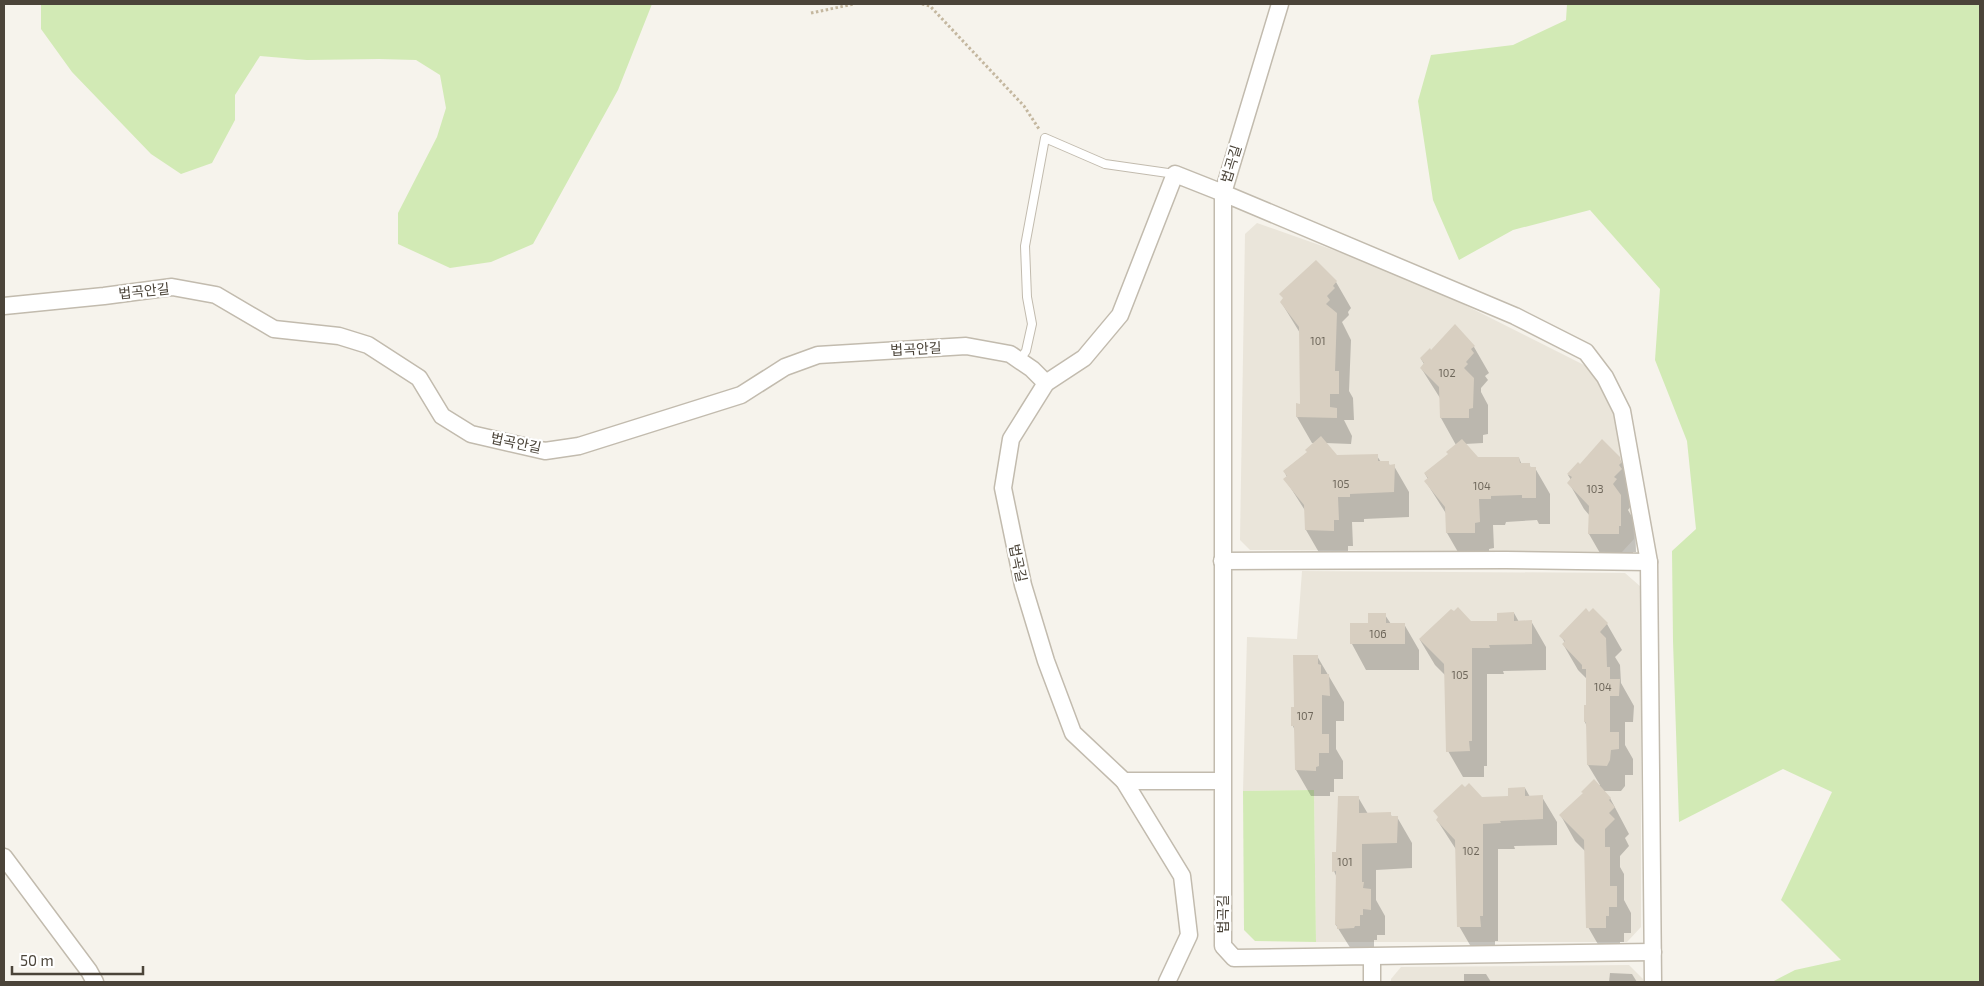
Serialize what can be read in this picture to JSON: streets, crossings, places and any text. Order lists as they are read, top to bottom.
{
  "streets": {
    "street": ["법곡길", "법곡안길"]
  },
  "crossings": [
    ["법곡길", "법곡안길"]
  ],
  "house_numbers": [
    "101",
    "102",
    "105",
    "104",
    "103",
    "106",
    "105",
    "104",
    "107",
    "102",
    "101"
  ],
  "scale_bar": "50 m"
}
